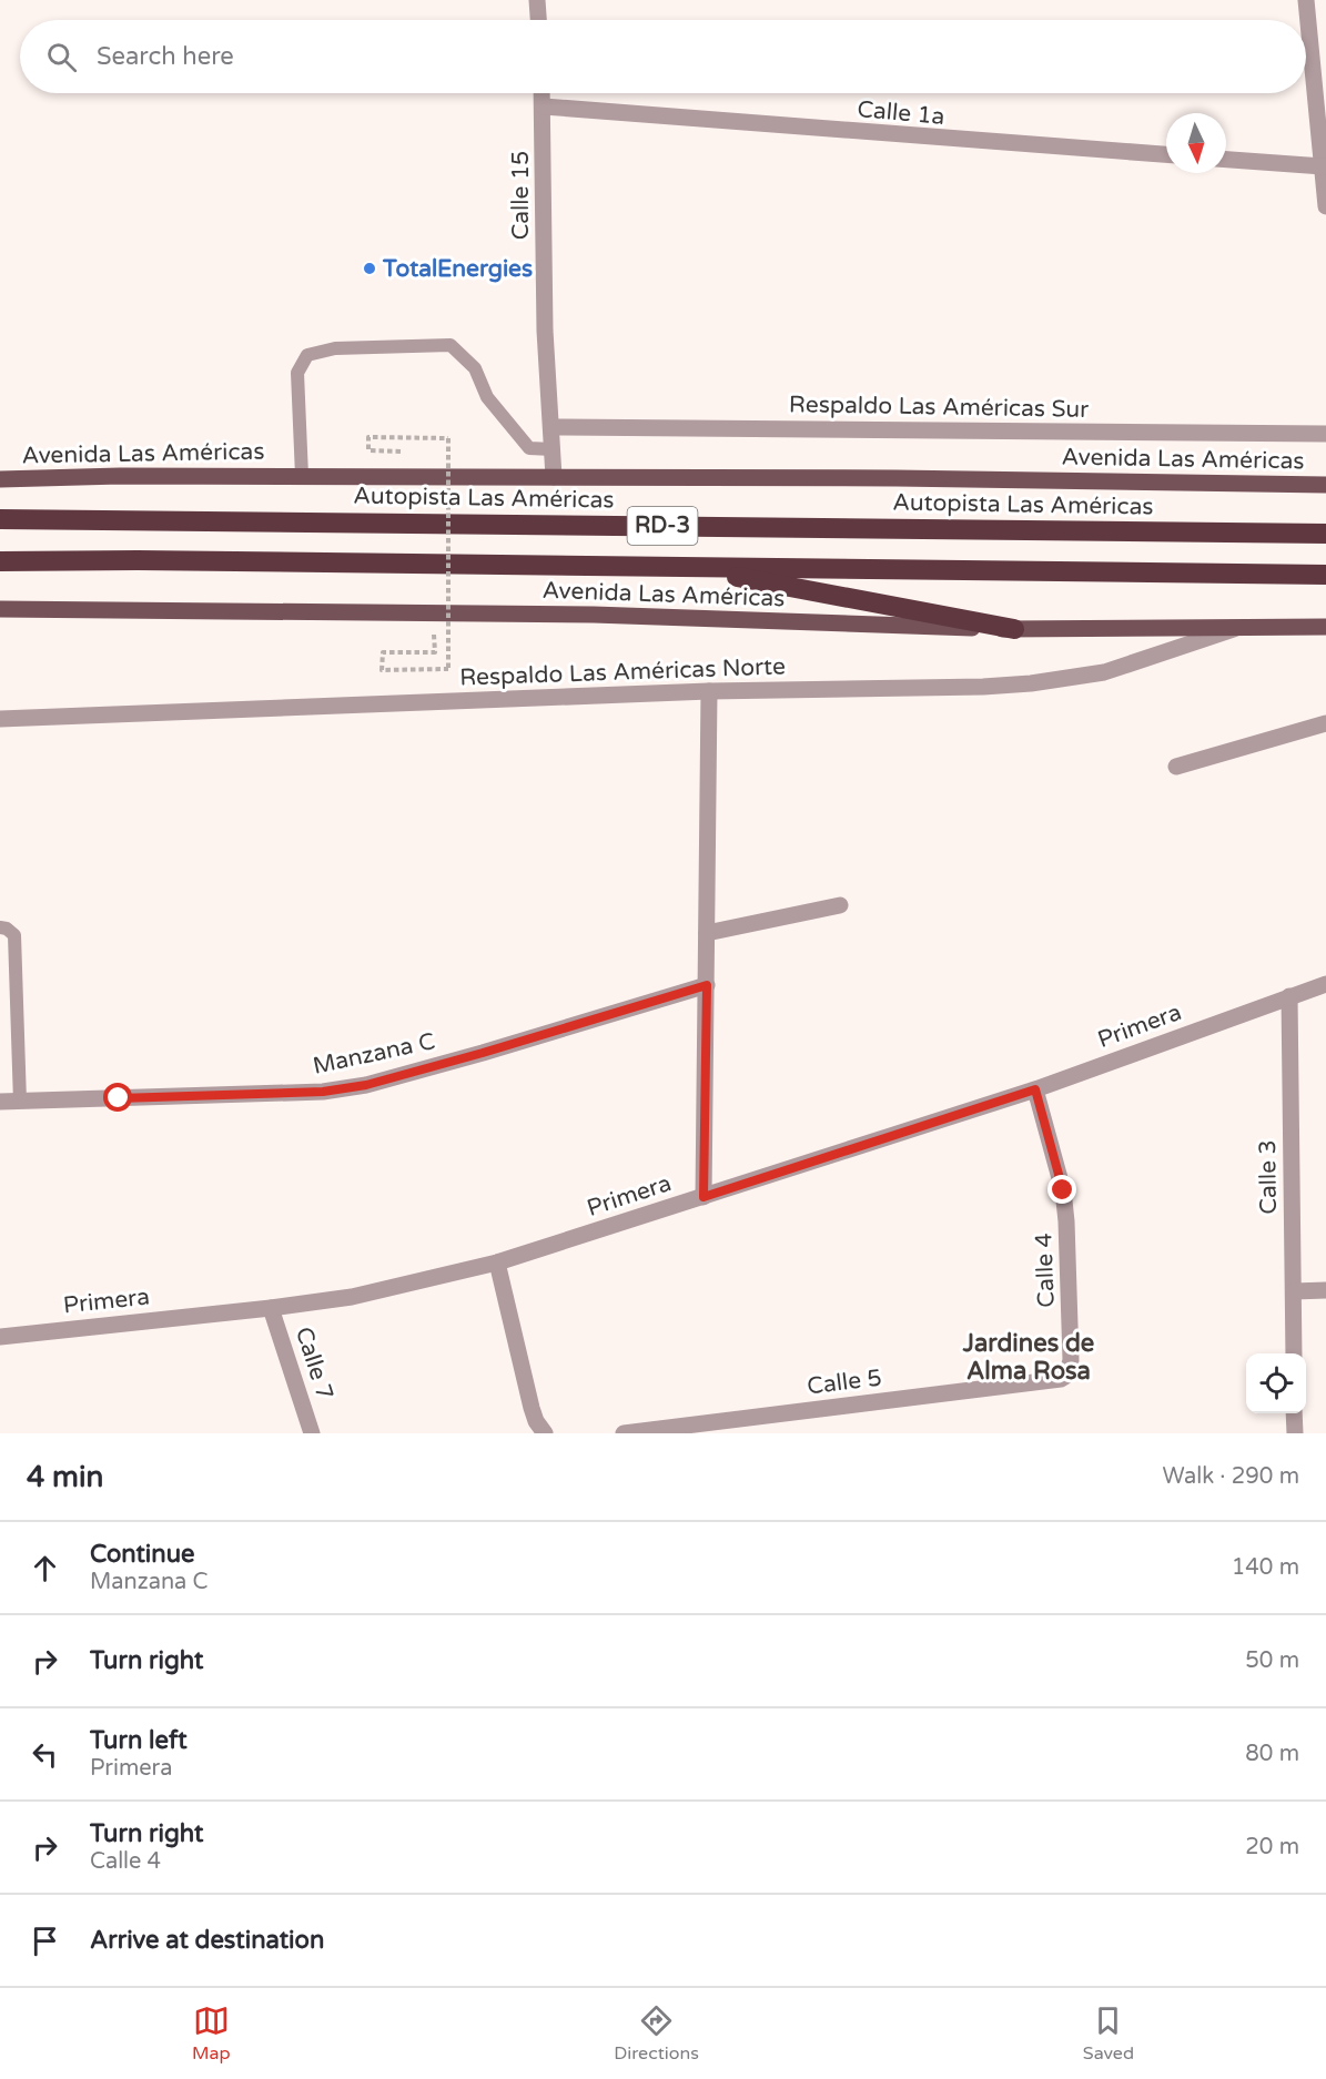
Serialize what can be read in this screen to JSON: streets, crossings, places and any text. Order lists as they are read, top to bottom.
{
  "streets": {
    "highway": ["Autopista Las Américas", "RD-3"],
    "main road": ["Avenida Las Américas"],
    "street": [
      "Calle 1a",
      "Calle 15",
      "Respaldo Las Américas Sur",
      "Respaldo Las Américas Norte",
      "Primera",
      "Manzana C",
      "Calle 3",
      "Calle 4",
      "Calle 7",
      "Calle 5"
    ]
  },
  "crossings": [
    ["Calle 1a", "Calle 15"],
    ["Calle 15", "Respaldo Las Américas Sur"],
    ["Calle 15", "Avenida Las Américas"],
    ["Avenida Las Américas", "Respaldo Las Américas Norte"],
    ["Primera", "Calle 3"],
    ["Primera", "Calle 4"],
    ["Primera", "Calle 7"],
    ["Calle 4", "Calle 5"]
  ],
  "districts": ["Jardines de Alma Rosa"],
  "places": ["TotalEnergies"],
  "north": "bottom",
  "page": {
    "search": "Search here",
    "heading": ["4 min", "Walk · 290 m"],
    "list": [
      ["Continue", "Manzana C", "140 m"],
      ["Turn right", "50 m"],
      ["Turn left", "Primera", "80 m"],
      ["Turn right", "Calle 4", "20 m"],
      "Arrive at destination"
    ],
    "nav": ["Map", "Directions", "Saved"]
  }
}
